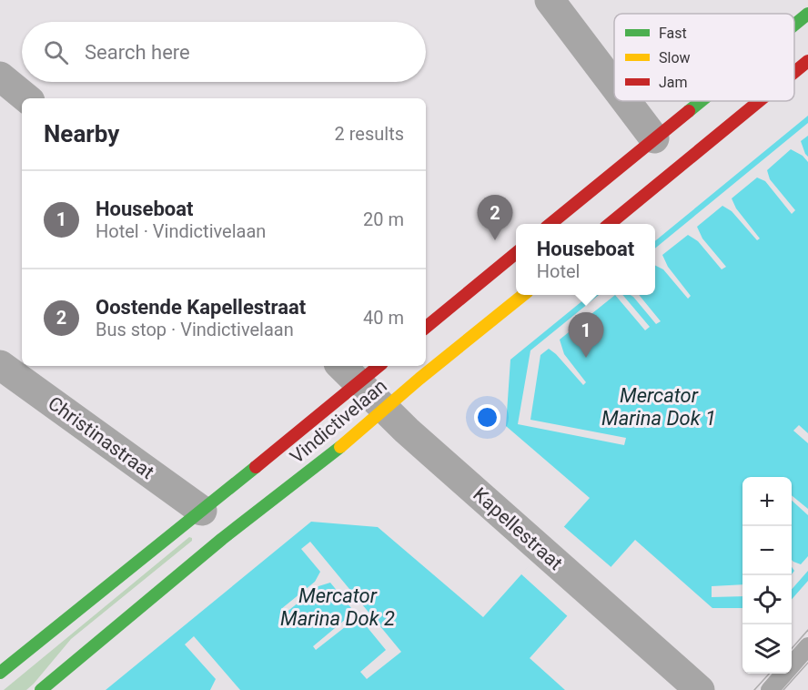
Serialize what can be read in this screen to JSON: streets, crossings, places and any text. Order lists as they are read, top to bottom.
{
  "streets": {
    "street": ["Vindictivelaan", "Christinastraat", "Kapellestraat"]
  },
  "crossings": [
    ["Vindictivelaan", "Christinastraat"],
    ["Vindictivelaan", "Kapellestraat"]
  ],
  "water": ["Mercator Marina Dok 1", "Mercator Marina Dok 2"],
  "legend": ["Fast", "Slow", "Jam"],
  "page": {
    "search": "Search here",
    "heading": ["Nearby", "2 results"],
    "list": [
      {
        "mark": "1",
        "name": "Houseboat",
        "note": "Hotel · Vindictivelaan",
        "value": "20 m"
      },
      {
        "mark": "2",
        "name": "Oostende Kapellestraat",
        "note": "Bus stop · Vindictivelaan",
        "value": "40 m"
      }
    ],
    "pins": ["2", "1"],
    "popup": ["Houseboat", "Hotel"],
    "map_buttons": ["+", "−"]
  }
}
